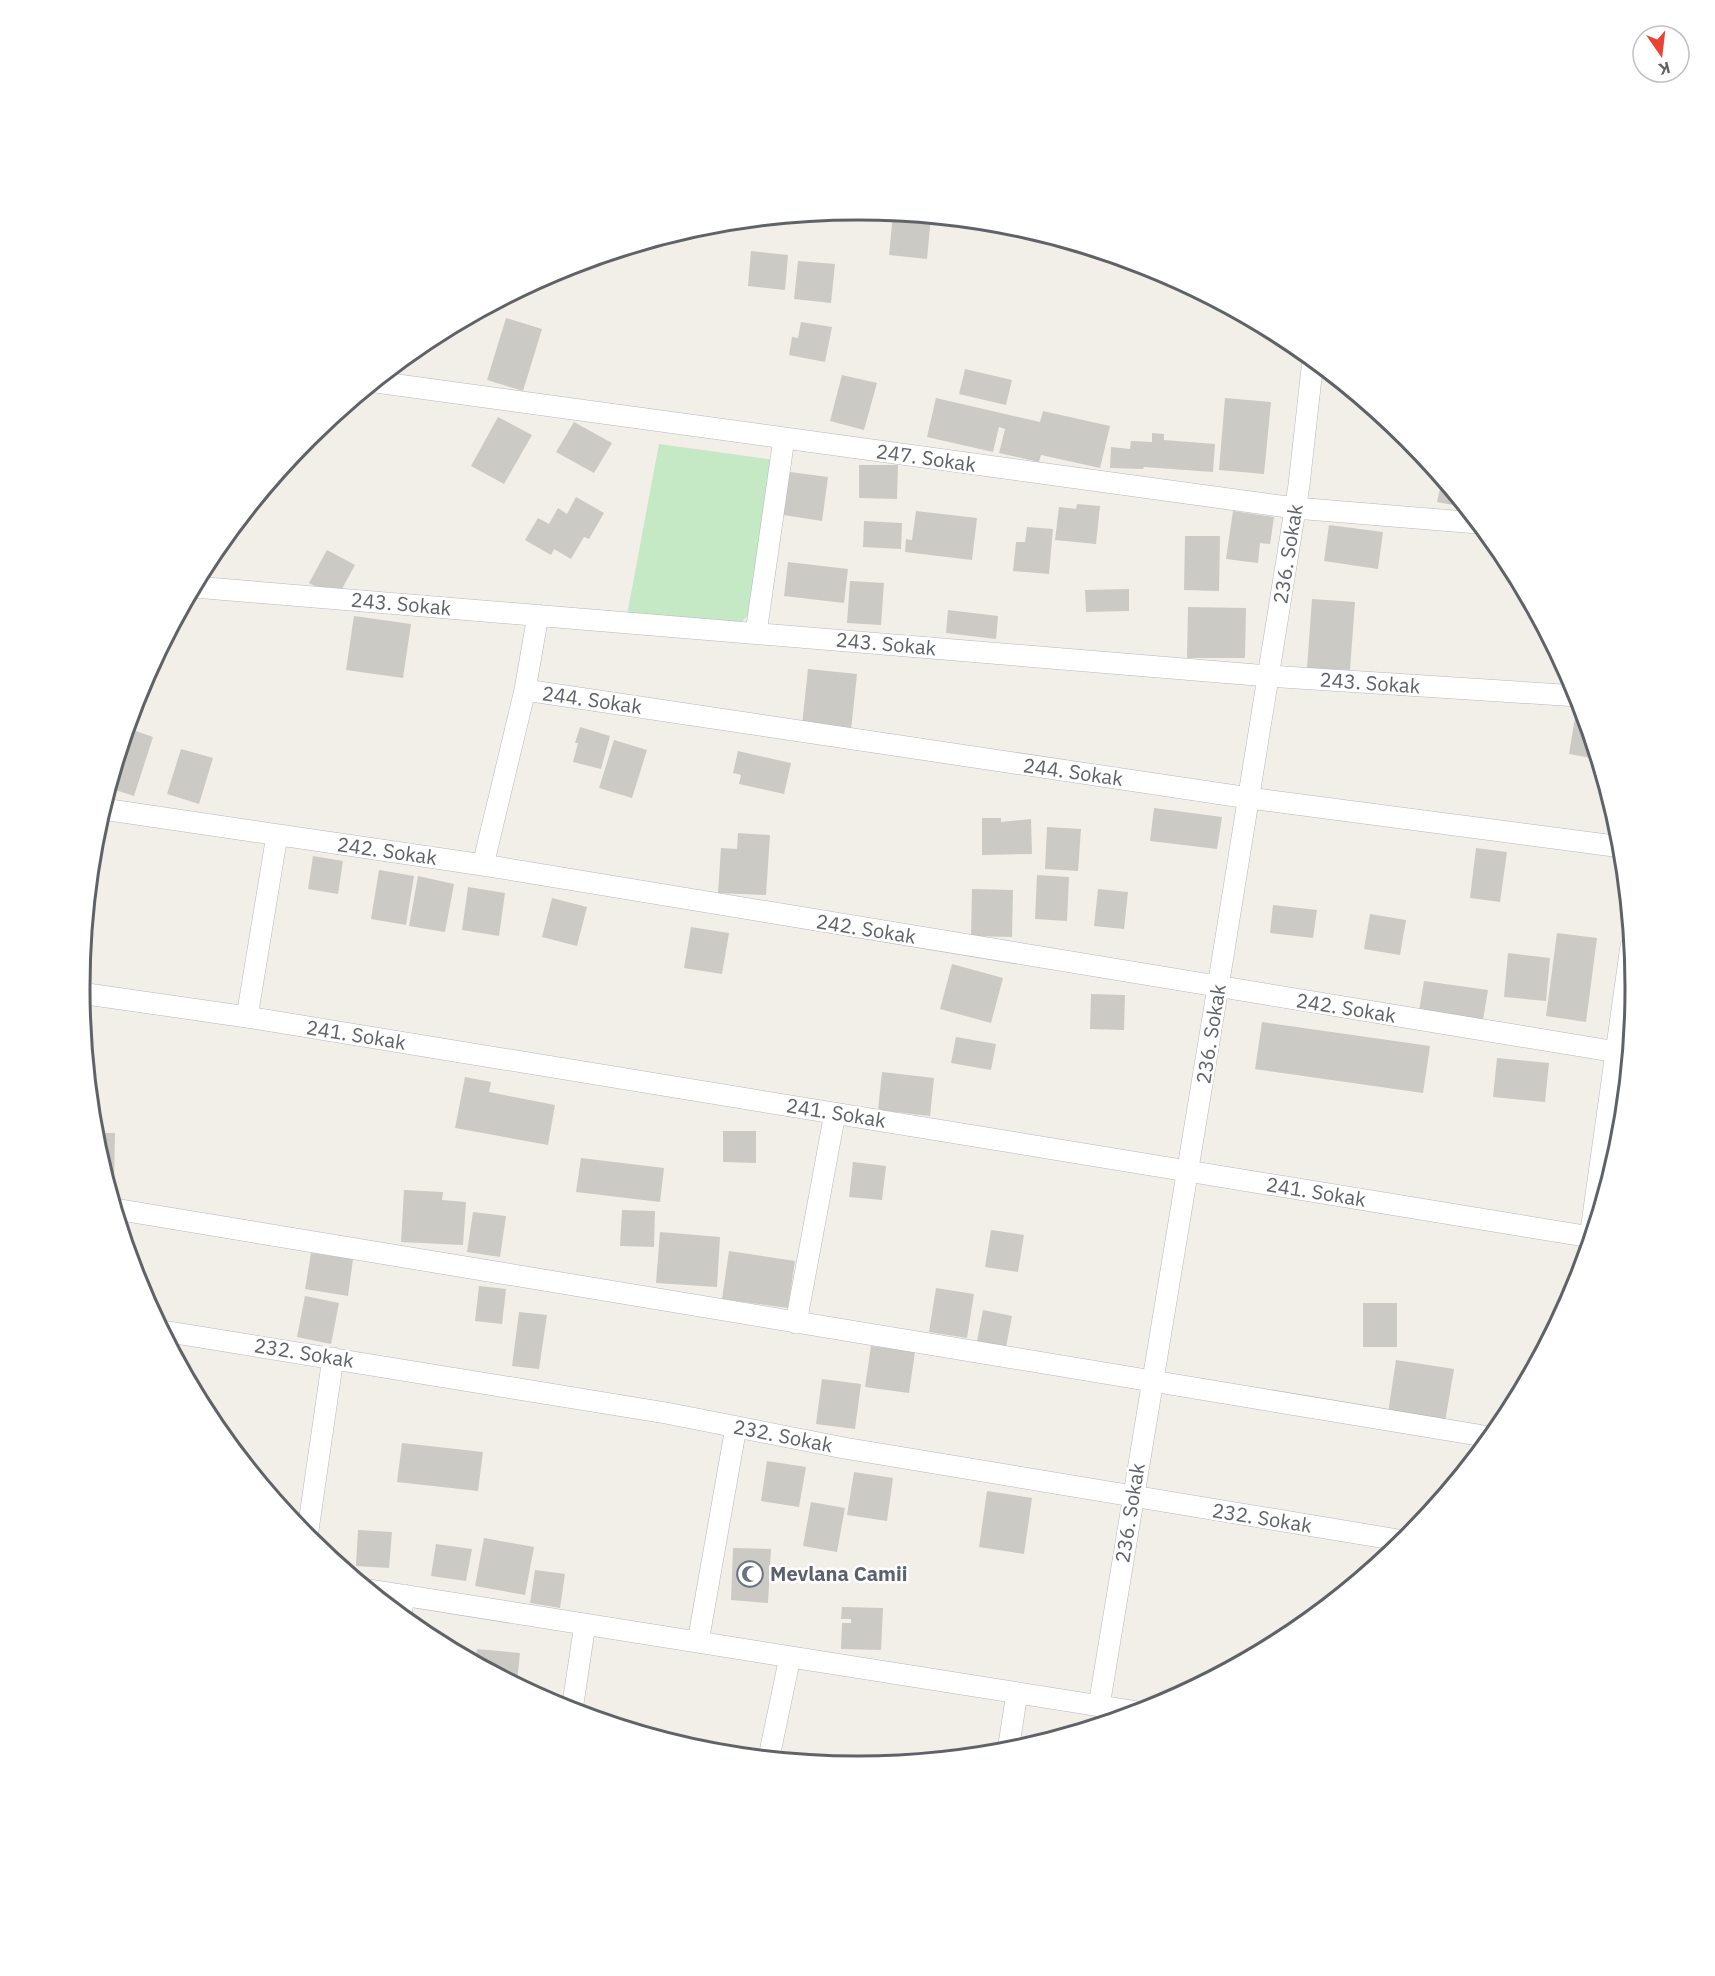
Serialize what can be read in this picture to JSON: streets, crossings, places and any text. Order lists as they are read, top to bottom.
{
  "streets": {
    "street": [
      "247. Sokak",
      "236. Sokak",
      "243. Sokak",
      "244. Sokak",
      "242. Sokak",
      "241. Sokak",
      "232. Sokak"
    ]
  },
  "crossings": [
    ["247. Sokak", "236. Sokak"],
    ["236. Sokak", "243. Sokak"],
    ["236. Sokak", "244. Sokak"],
    ["236. Sokak", "242. Sokak"],
    ["236. Sokak", "241. Sokak"],
    ["236. Sokak", "232. Sokak"]
  ],
  "places": {
    "mosque": ["Mevlana Camii"]
  },
  "north": "bottom"
}
